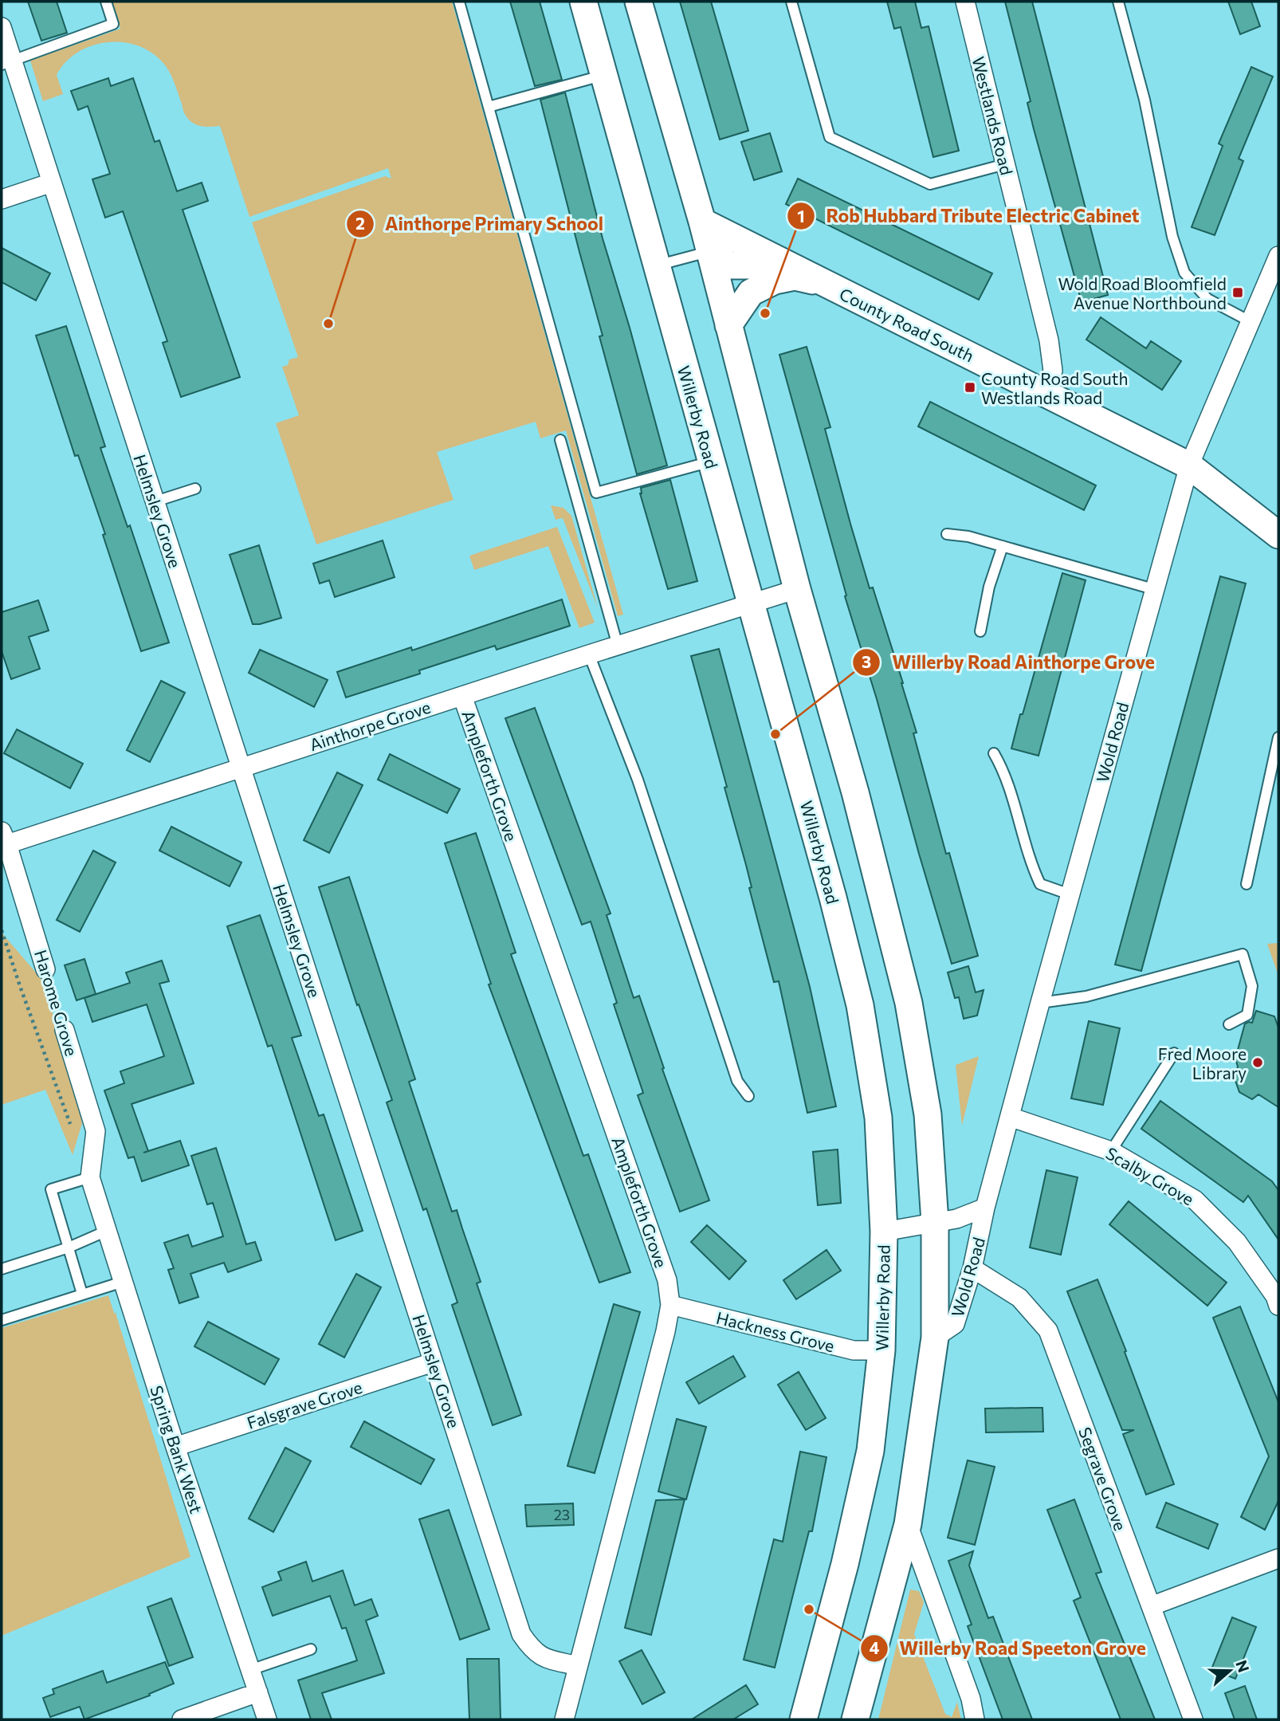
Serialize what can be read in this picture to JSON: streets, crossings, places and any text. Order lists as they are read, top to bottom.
{
  "streets": {
    "street": [
      "Westlands Road",
      "County Road South",
      "Willerby Road",
      "Helmsley Grove",
      "Ainthorpe Grove",
      "Wold Road",
      "Ampleforth Grove",
      "Harome Grove",
      "Scalby Grove",
      "Hackness Grove",
      "Falsgrave Grove",
      "Spring Bank West",
      "Segrave Grove"
    ]
  },
  "crossings": [
    ["Westlands Road", "County Road South"],
    ["County Road South", "Wold Road"],
    ["Willerby Road", "Ainthorpe Grove"],
    ["Willerby Road", "Wold Road"],
    ["Willerby Road", "Hackness Grove"],
    ["Helmsley Grove", "Ainthorpe Grove"],
    ["Helmsley Grove", "Ampleforth Grove"],
    ["Helmsley Grove", "Falsgrave Grove"],
    ["Ainthorpe Grove", "Ampleforth Grove"],
    ["Ainthorpe Grove", "Harome Grove"],
    ["Wold Road", "Scalby Grove"],
    ["Wold Road", "Segrave Grove"],
    ["Ampleforth Grove", "Hackness Grove"],
    ["Harome Grove", "Spring Bank West"],
    ["Falsgrave Grove", "Spring Bank West"]
  ],
  "places": {
    "transit": ["Wold Road Bloomfield Avenue Northbound", "County Road South Westlands Road"],
    "other": [
      "Rob Hubbard Tribute Electric Cabinet",
      "Ainthorpe Primary School",
      "Willerby Road Ainthorpe Grove",
      "Fred Moore Library",
      "Willerby Road Speeton Grove"
    ]
  },
  "house_numbers": ["23"],
  "north": "right"
}
